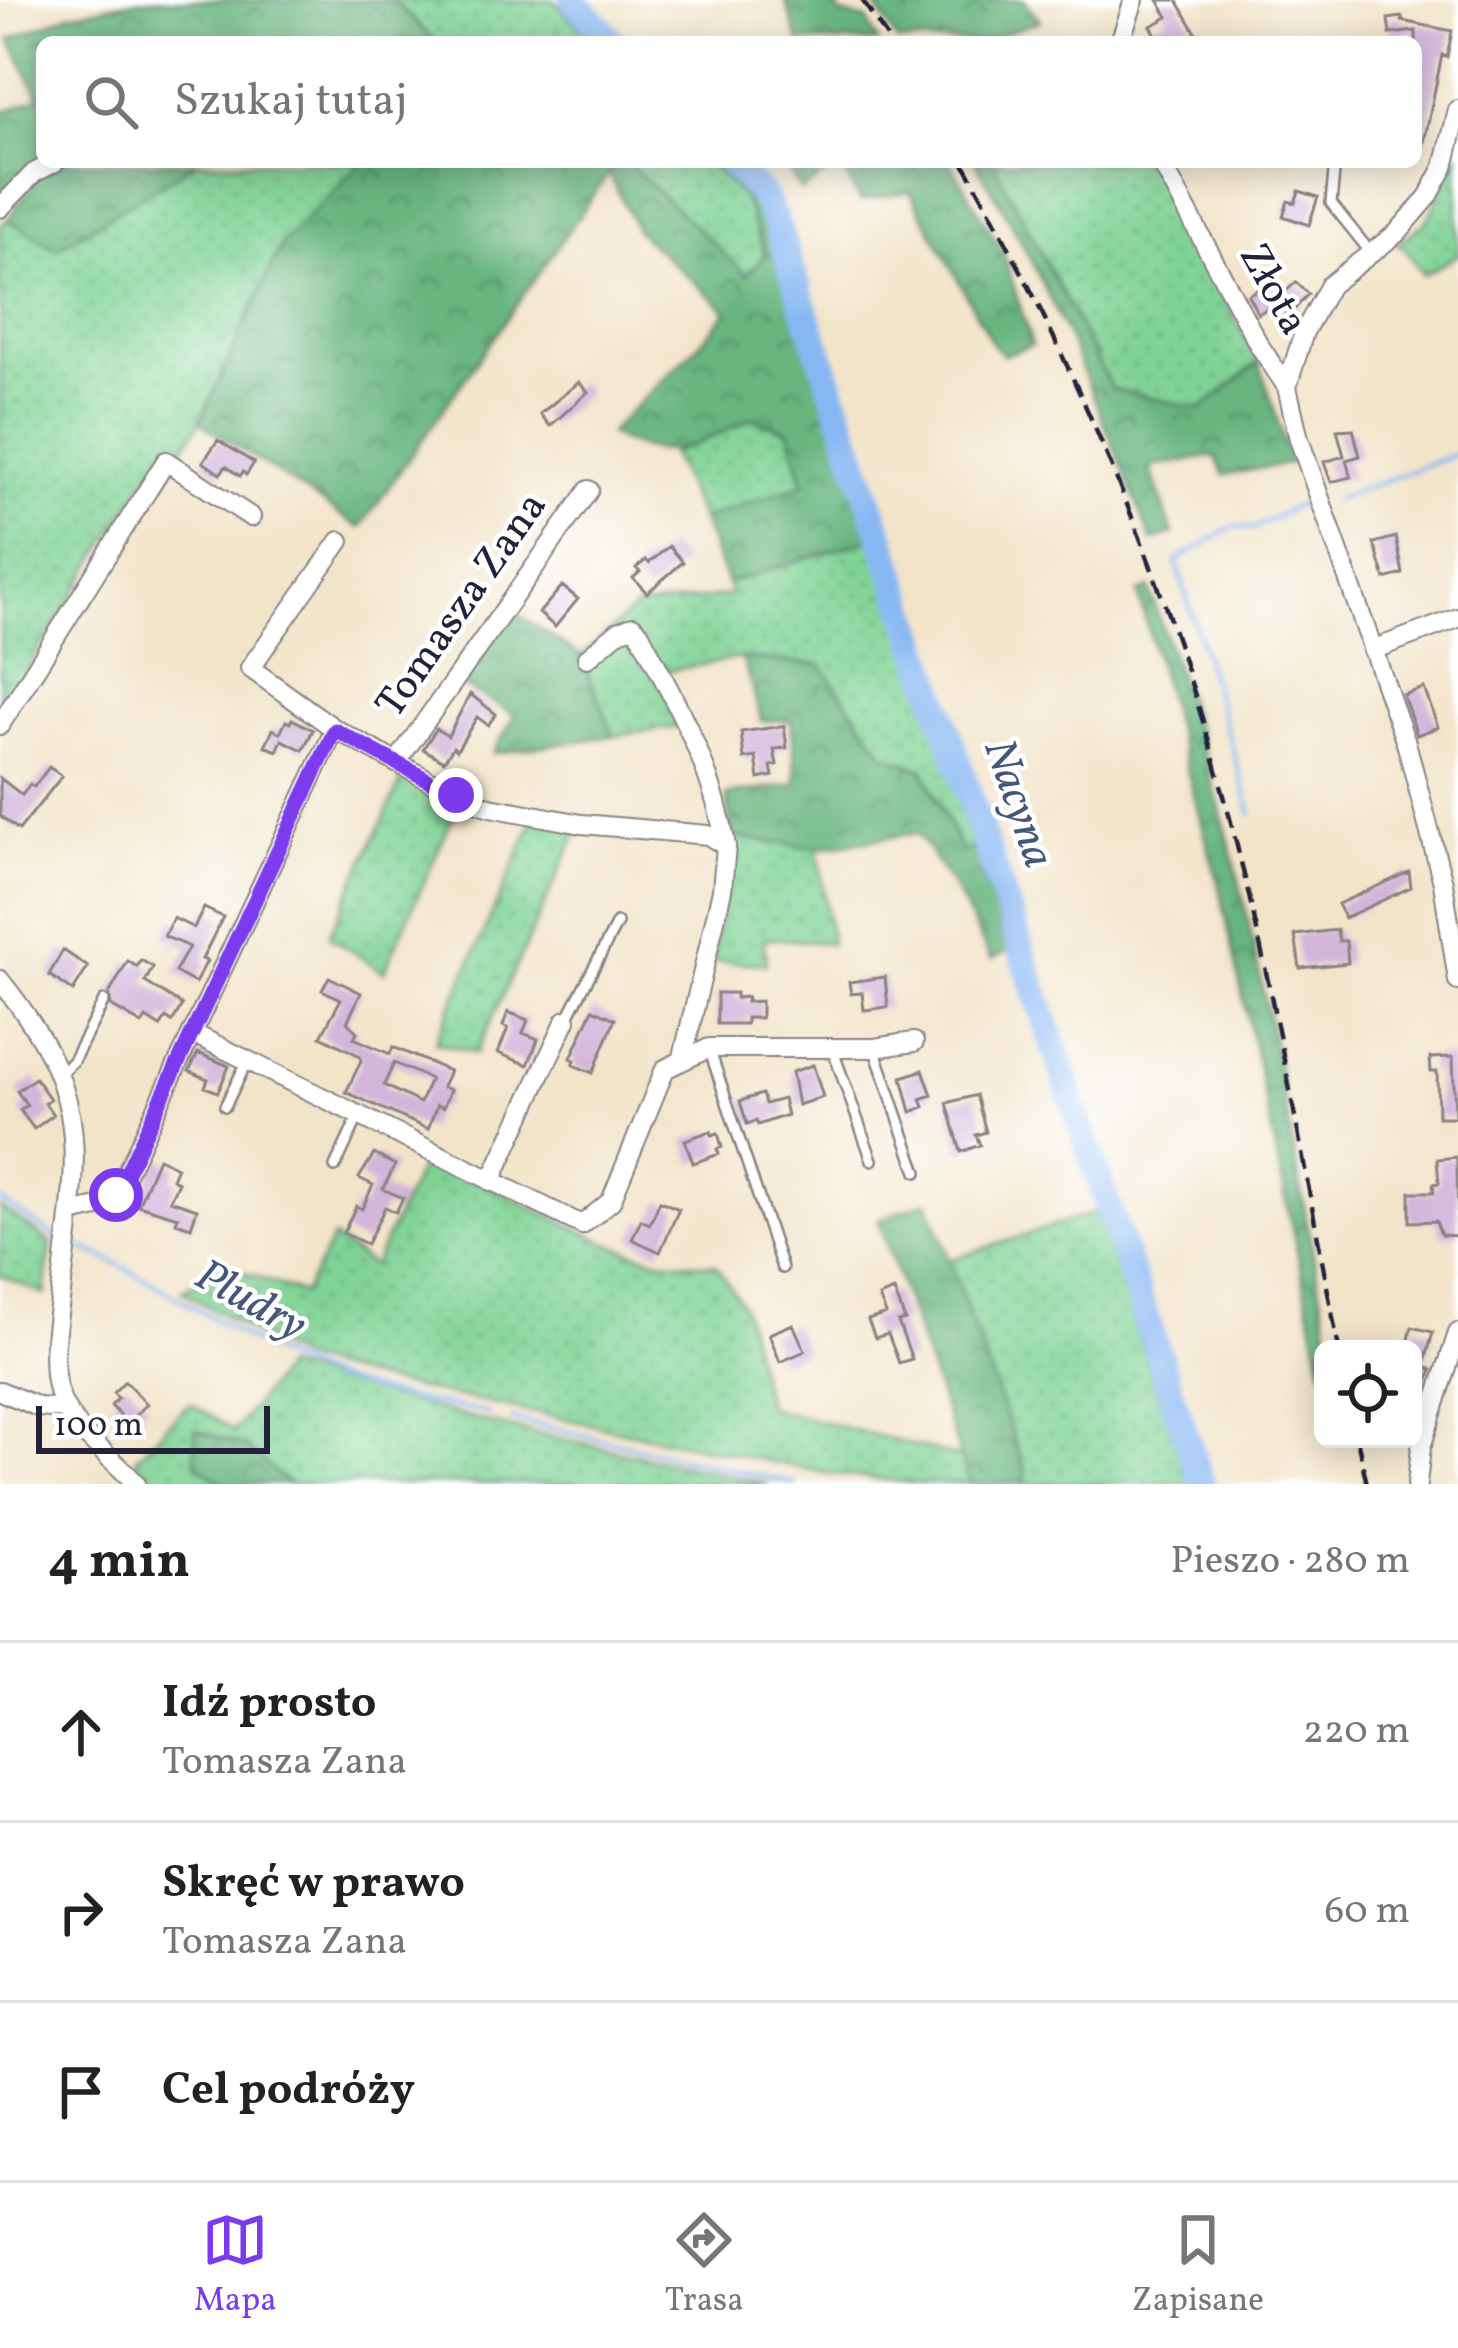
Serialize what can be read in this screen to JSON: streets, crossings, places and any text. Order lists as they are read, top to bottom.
{
  "streets": {
    "street": ["Złota", "Tomasza Zana"]
  },
  "water": ["Nacyna", "Pludry"],
  "scale_bar": "100 m",
  "page": {
    "search": "Szukaj tutaj",
    "scale": "100 m",
    "heading": ["4 min", "Pieszo · 280 m"],
    "list": [
      ["Idź prosto", "Tomasza Zana", "220 m"],
      ["Skręć w prawo", "Tomasza Zana", "60 m"],
      "Cel podróży"
    ],
    "nav": ["Mapa", "Trasa", "Zapisane"]
  }
}
